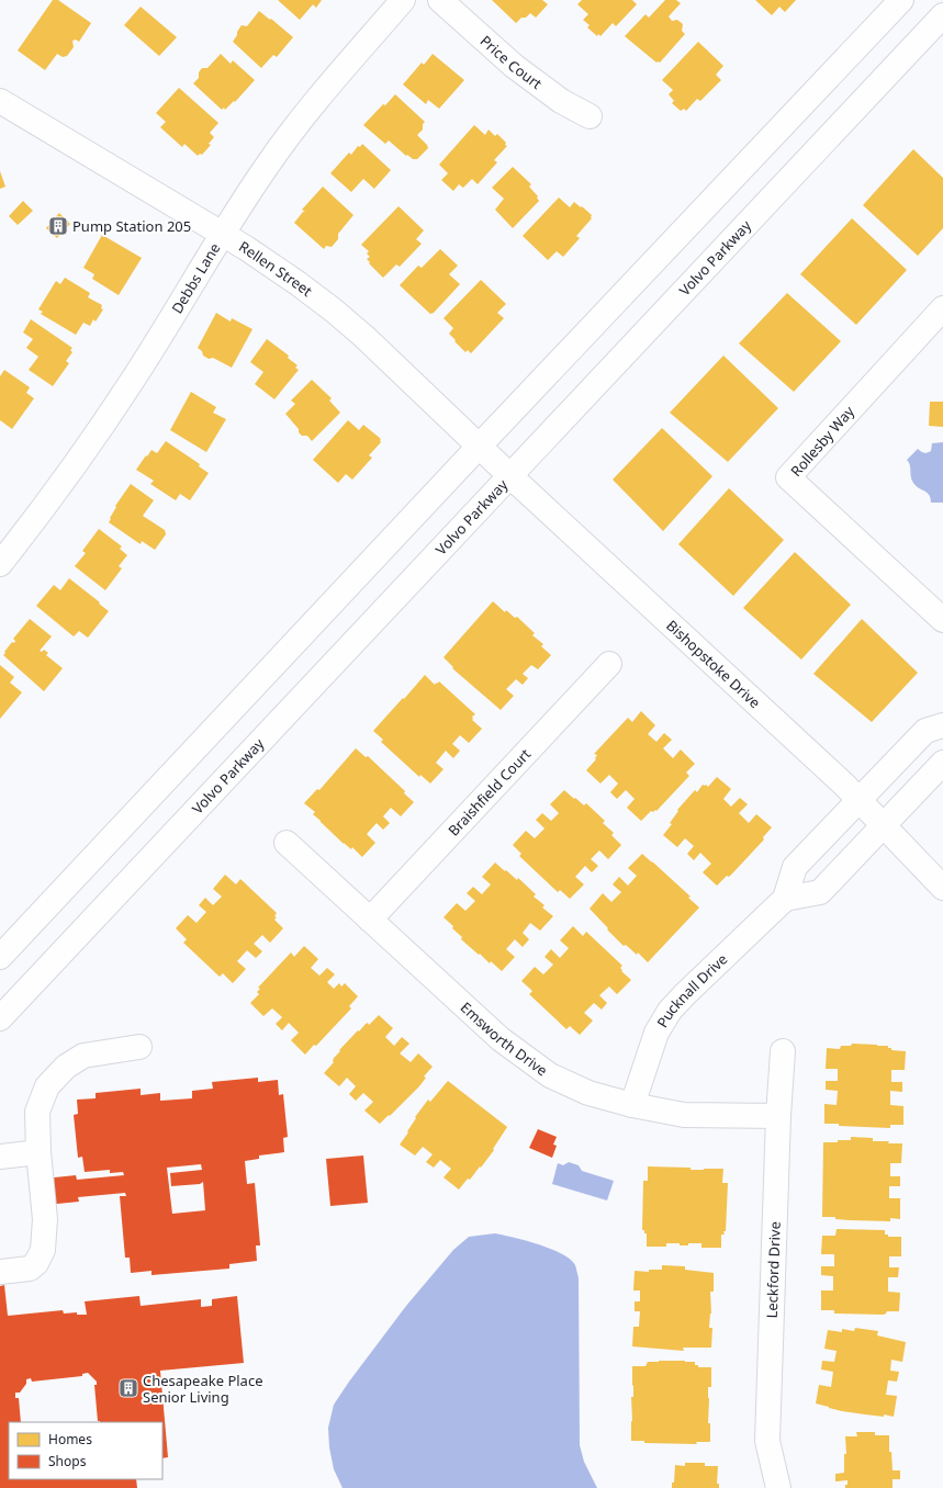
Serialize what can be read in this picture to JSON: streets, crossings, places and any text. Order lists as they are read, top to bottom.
{
  "streets": {
    "street": [
      "Price Court",
      "Volvo Parkway",
      "Rellen Street",
      "Debbs Lane",
      "Rollesby Way",
      "Bishopstoke Drive",
      "Braishfield Court",
      "Pucknall Drive",
      "Emsworth Drive",
      "Leckford Drive"
    ]
  },
  "crossings": [
    ["Volvo Parkway", "Bishopstoke Drive"],
    ["Rellen Street", "Debbs Lane"],
    ["Rellen Street", "Bishopstoke Drive"],
    ["Braishfield Court", "Emsworth Drive"],
    ["Pucknall Drive", "Emsworth Drive"],
    ["Emsworth Drive", "Leckford Drive"]
  ],
  "places": {
    "building": ["Pump Station 205", "Chesapeake Place Senior Living"]
  },
  "legend": ["Homes", "Shops"]
}
